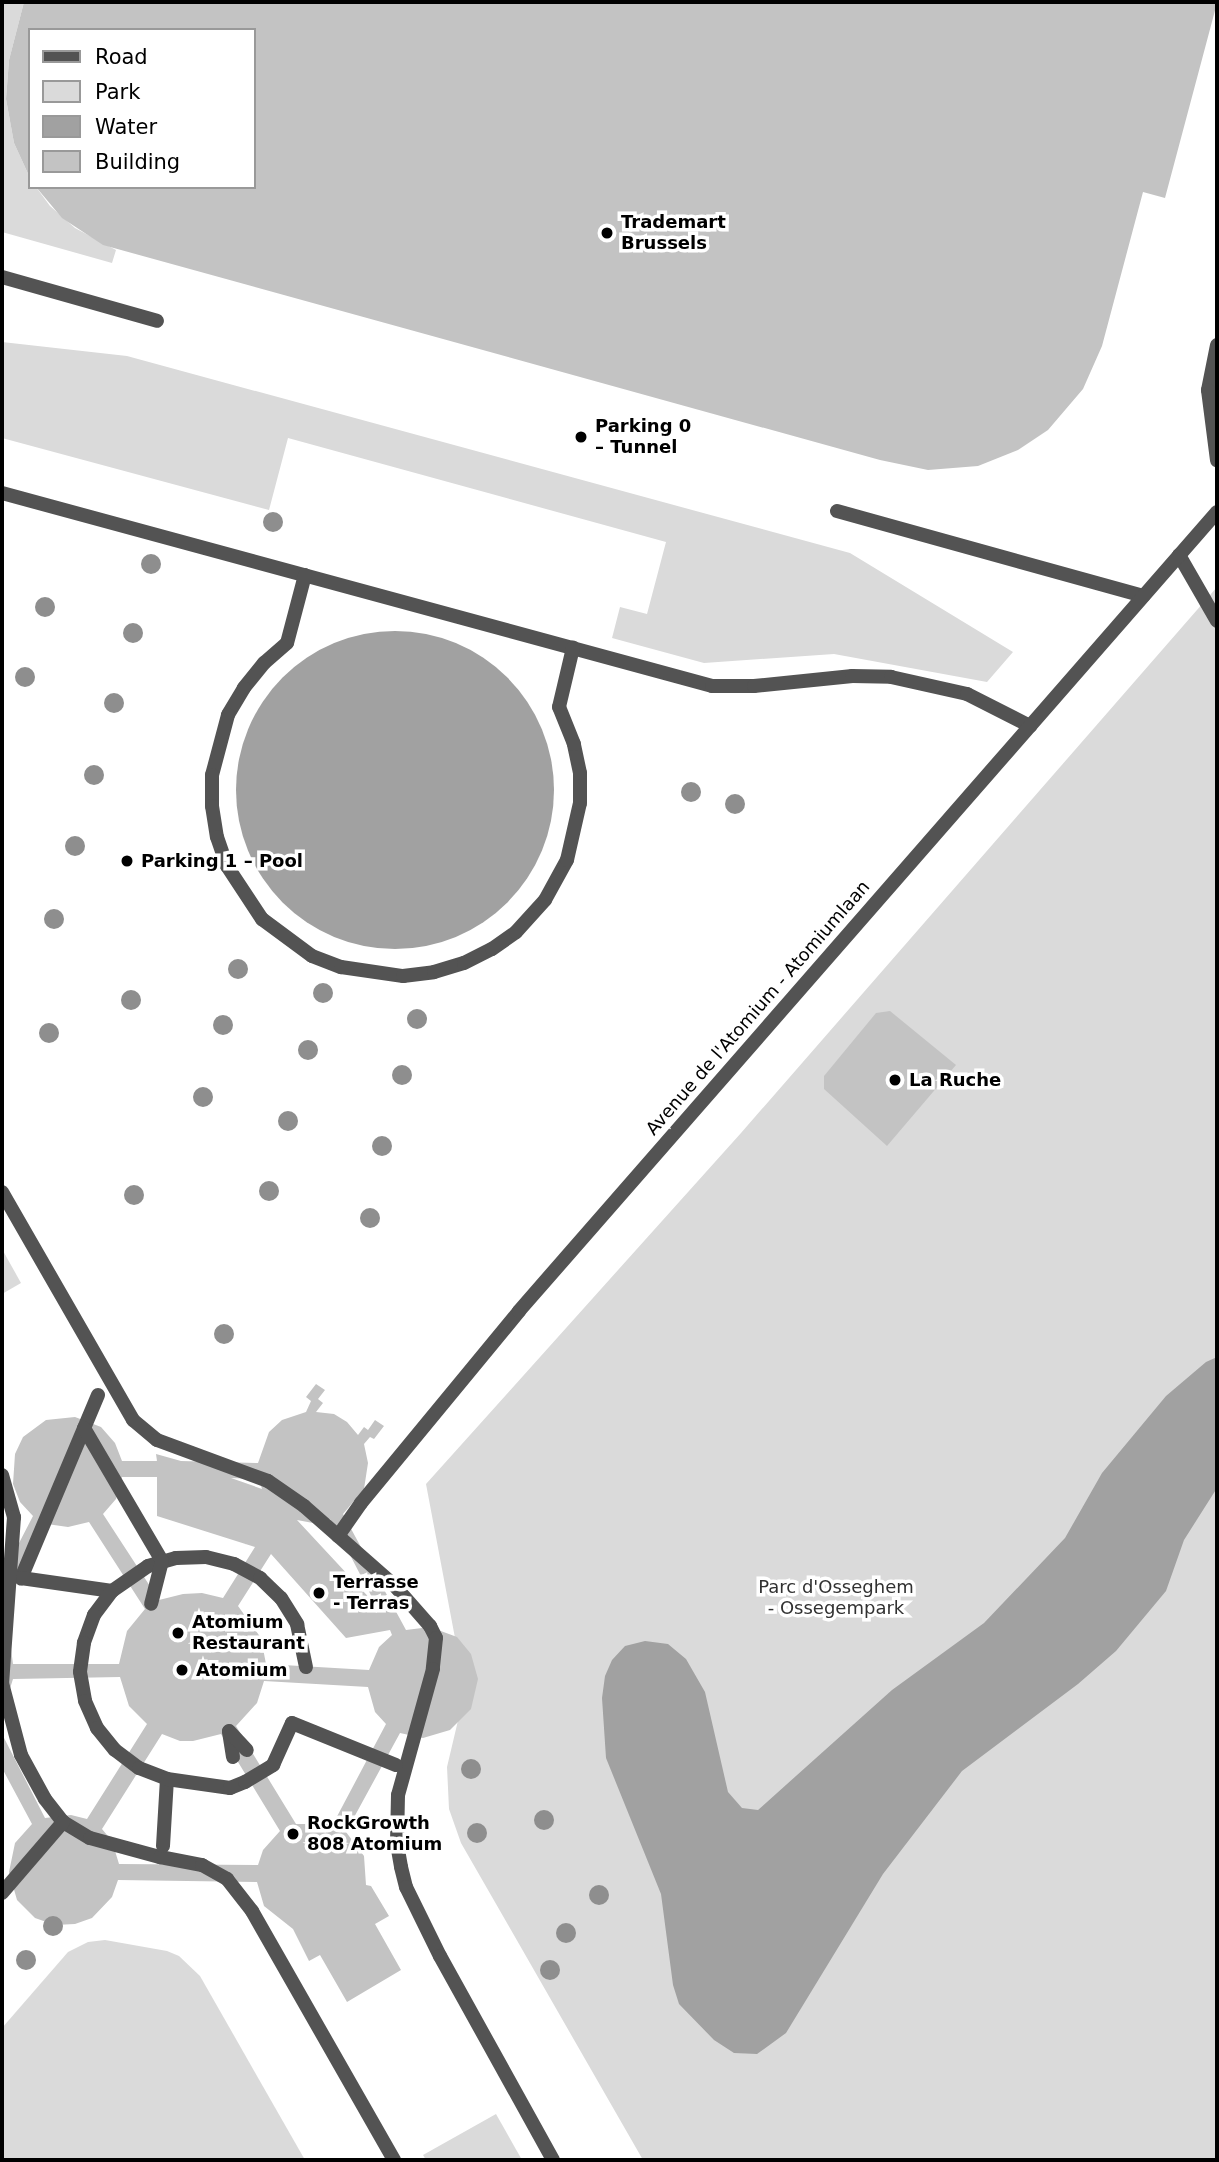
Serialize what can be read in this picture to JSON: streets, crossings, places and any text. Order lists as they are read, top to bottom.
{
  "streets": {
    "street": ["Avenue de l'Atomium - Atomiumlaan"]
  },
  "parks": ["Parc d'Osseghem - Ossegempark"],
  "places": [
    "Trademart Brussels",
    "Parking 0 – Tunnel",
    "Parking 1 – Pool",
    "La Ruche",
    "Terrasse - Terras",
    "Atomium Restaurant",
    "Atomium",
    "RockGrowth 808 Atomium"
  ],
  "legend": [
    "Road",
    "Park",
    "Water",
    "Building"
  ]
}
